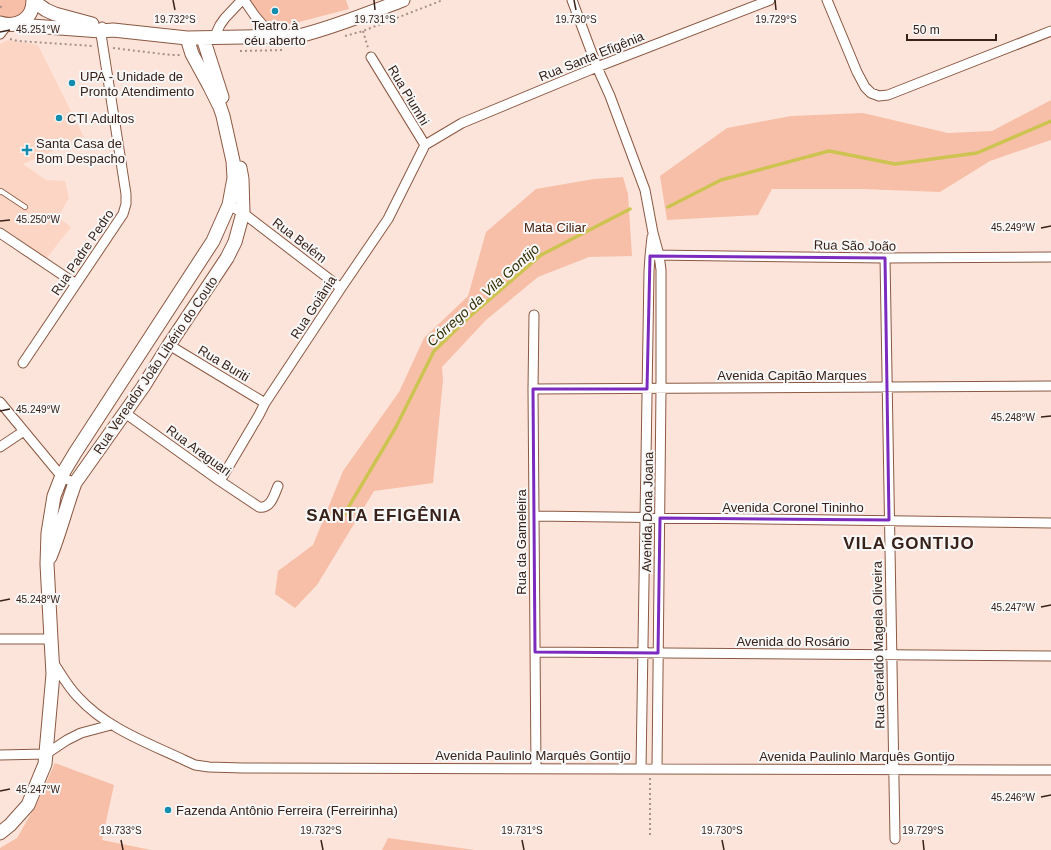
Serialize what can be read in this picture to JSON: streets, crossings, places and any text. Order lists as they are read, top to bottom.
{
  "streets": {
    "main road": ["Rua Vereador João Libério do Couto"],
    "street": [
      "Rua Santa Efigênia",
      "Rua Piumhi",
      "Rua Belém",
      "Rua São João",
      "Rua Padre Pedro",
      "Rua Goiânia",
      "Rua Buriti",
      "Avenida Capitão Marques",
      "Rua Araguari",
      "Avenida Coronel Tininho",
      "Avenida Dona Joana",
      "Rua da Gameleira",
      "Avenida do Rosário",
      "Rua Geraldo Magela Oliveira",
      "Avenida Paulinlo Marquês Gontijo"
    ]
  },
  "crossings": [
    ["Rua Santa Efigênia", "Rua Piumhi"],
    ["Rua Santa Efigênia", "Rua Goiânia"],
    ["Rua Piumhi", "Rua Goiânia"],
    ["Rua Belém", "Rua Goiânia"],
    ["Rua Belém", "Rua Vereador João Libério do Couto"],
    ["Rua São João", "Avenida Dona Joana"],
    ["Rua São João", "Rua Geraldo Magela Oliveira"],
    ["Rua Goiânia", "Rua Buriti"],
    ["Rua Goiânia", "Rua Araguari"],
    ["Rua Buriti", "Rua Vereador João Libério do Couto"],
    ["Rua Vereador João Libério do Couto", "Rua Araguari"],
    ["Rua Vereador João Libério do Couto", "Avenida Paulinlo Marquês Gontijo"],
    ["Avenida Capitão Marques", "Avenida Dona Joana"],
    ["Avenida Capitão Marques", "Rua da Gameleira"],
    ["Avenida Capitão Marques", "Rua Geraldo Magela Oliveira"],
    ["Avenida Coronel Tininho", "Avenida Dona Joana"],
    ["Avenida Coronel Tininho", "Rua da Gameleira"],
    ["Avenida Coronel Tininho", "Rua Geraldo Magela Oliveira"],
    ["Avenida Dona Joana", "Avenida do Rosário"],
    ["Avenida Dona Joana", "Avenida Paulinlo Marquês Gontijo"],
    ["Rua da Gameleira", "Avenida do Rosário"],
    ["Rua da Gameleira", "Avenida Paulinlo Marquês Gontijo"],
    ["Avenida do Rosário", "Rua Geraldo Magela Oliveira"],
    ["Rua Geraldo Magela Oliveira", "Avenida Paulinlo Marquês Gontijo"]
  ],
  "districts": ["SANTA EFIGÊNIA", "VILA GONTIJO"],
  "water": ["Córrego da Vila Gontijo"],
  "parks": ["Mata Ciliar"],
  "places": {
    "other": [
      "Teatro à céu aberto",
      "UPA - Unidade de Pronto Atendimento",
      "CTI Adultos",
      "Fazenda Antônio Ferreira (Ferreirinha)"
    ],
    "health": ["Santa Casa de Bom Despacho"]
  },
  "scale_bar": "50 m",
  "coordinates": [
    "19.732°S",
    "19.731°S",
    "19.730°S",
    "19.729°S",
    "45.251°W",
    "45.250°W",
    "45.249°W",
    "45.248°W",
    "45.247°W",
    "45.246°W",
    "19.733°S"
  ]
}
